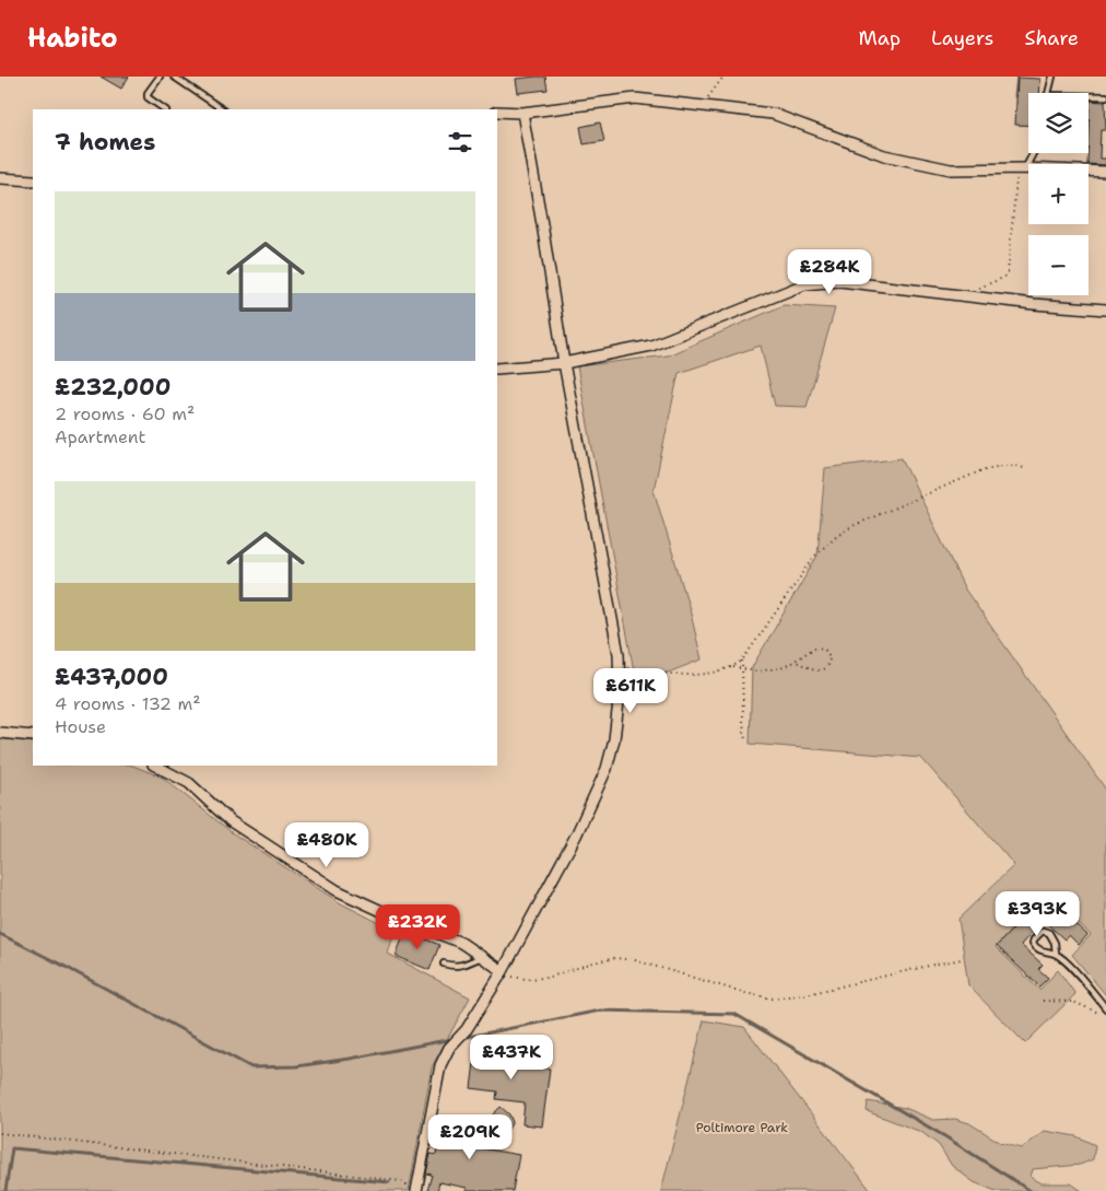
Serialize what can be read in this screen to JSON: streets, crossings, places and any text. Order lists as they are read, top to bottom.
{
  "parks": ["Poltimore Park"],
  "page": {
    "header": "Habito",
    "nav": ["Map", "Layers", "Share"],
    "map_buttons": ["+", "−"],
    "heading": "7 homes",
    "list": [
      {
        "name": "£232,000",
        "note": "2 rooms · 60 m² · Apartment"
      },
      {
        "name": "£437,000",
        "note": "4 rooms · 132 m² · House"
      }
    ],
    "price": [
      "£284K",
      "£611K",
      "£480K",
      "£393K",
      "£232K",
      "£437K",
      "£209K"
    ]
  }
}
